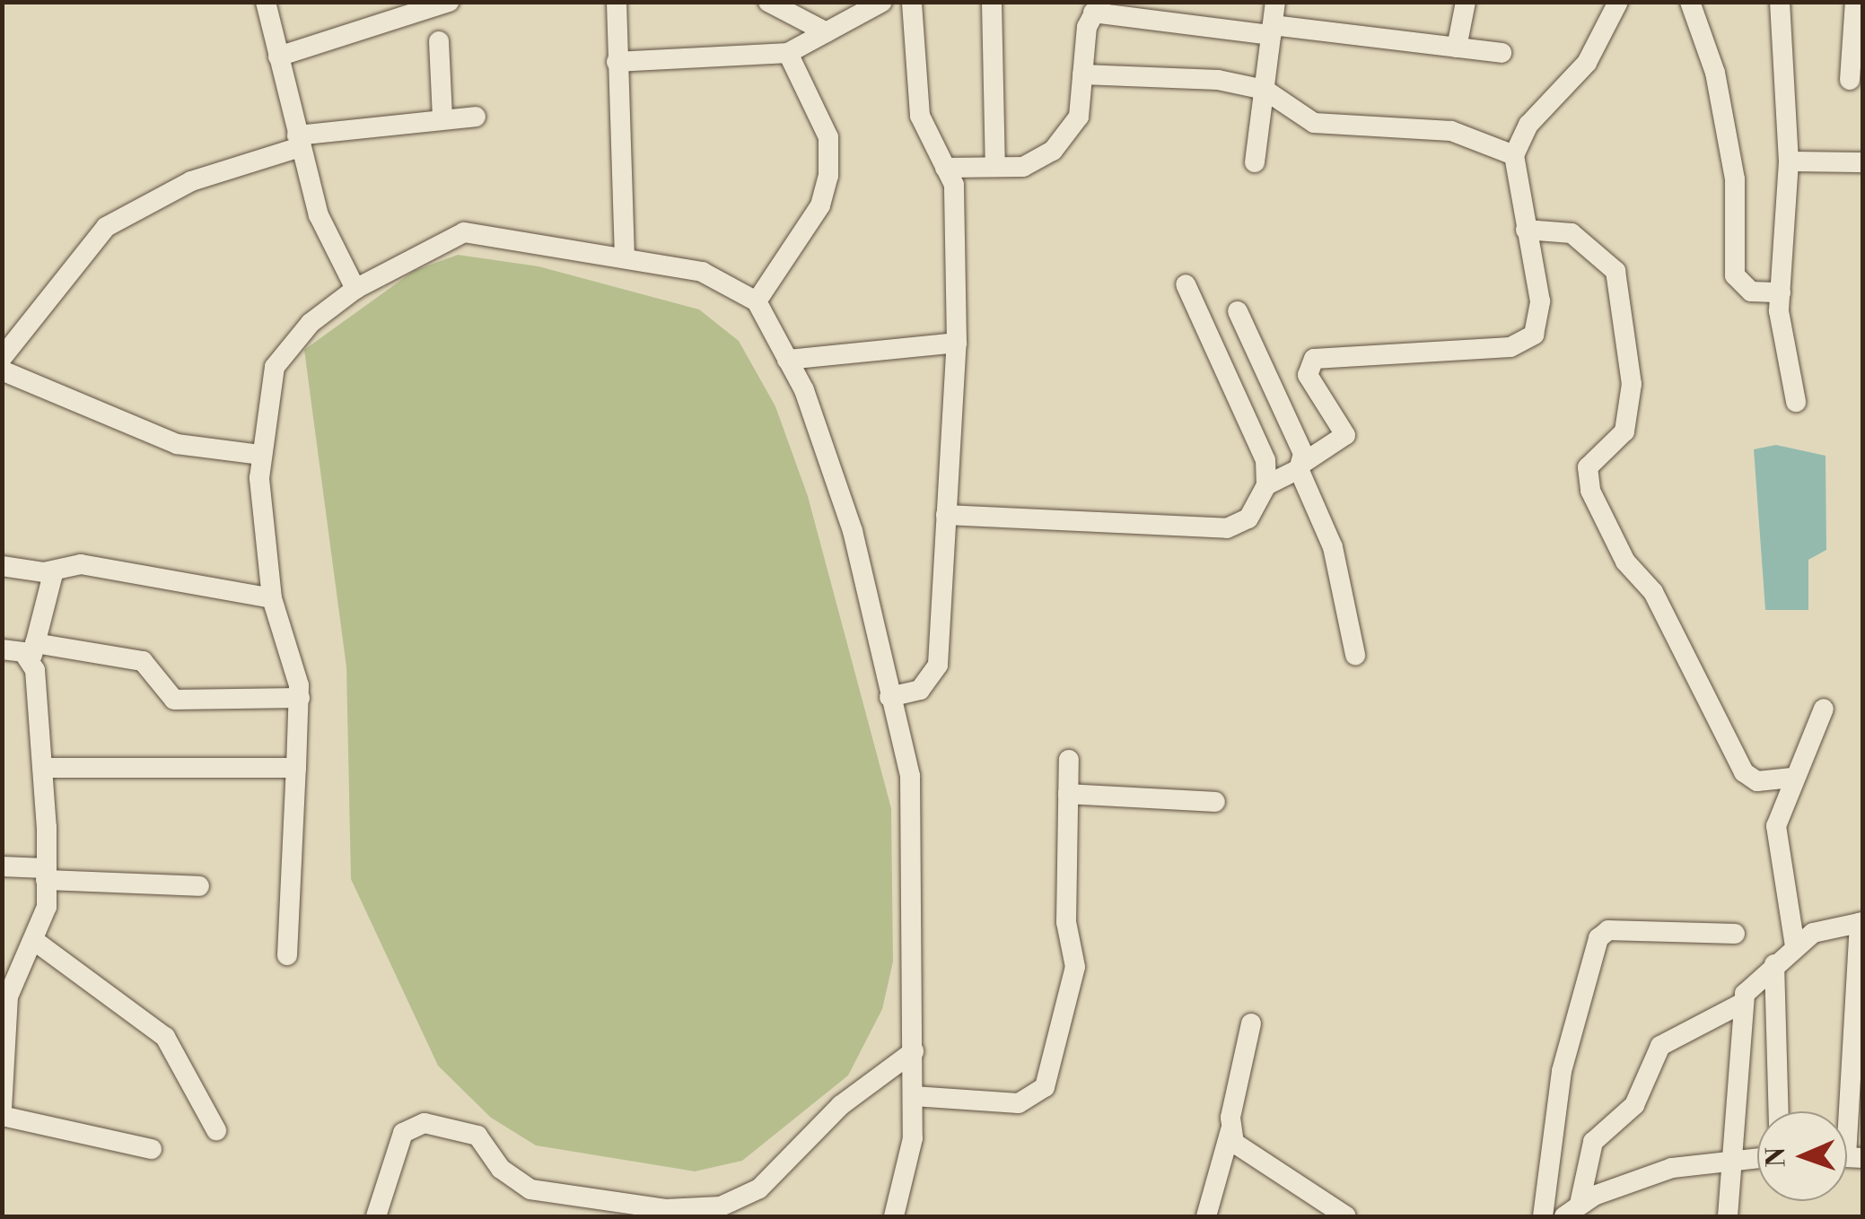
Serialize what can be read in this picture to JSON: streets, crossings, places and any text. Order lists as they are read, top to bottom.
{
  "north": "left"
}
